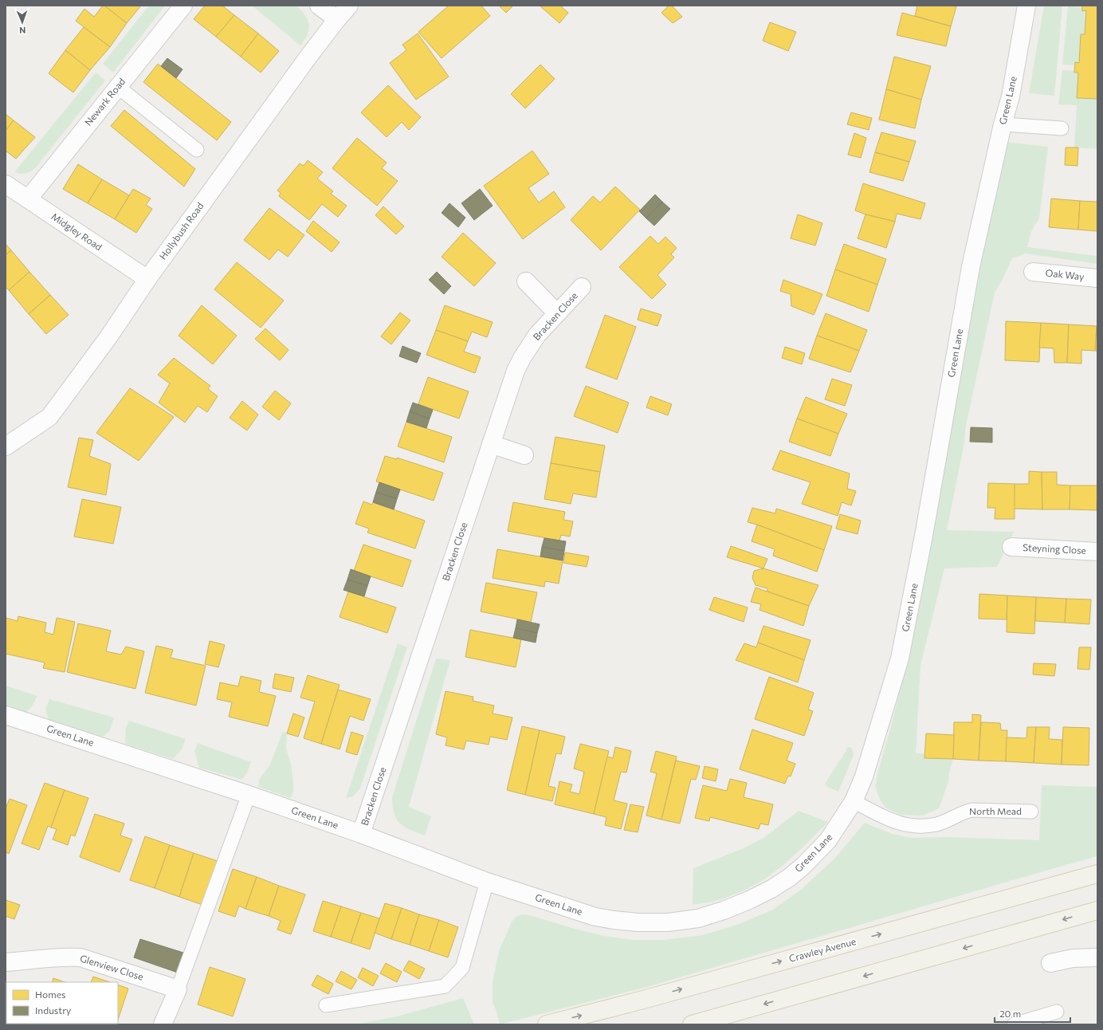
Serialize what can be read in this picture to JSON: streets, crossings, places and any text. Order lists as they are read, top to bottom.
{
  "streets": {
    "main road": ["Crawley Avenue"],
    "street": [
      "Green Lane",
      "Newark Road",
      "Hollybush Road",
      "Midgley Road",
      "Oak Way",
      "Bracken Close",
      "Steyning Close",
      "Glenview Close"
    ],
    "lane": ["North Mead"]
  },
  "crossings": [
    ["Green Lane", "Bracken Close"],
    ["Green Lane", "North Mead"],
    ["Newark Road", "Midgley Road"],
    ["Hollybush Road", "Midgley Road"]
  ],
  "legend": ["Homes", "Industry"],
  "scale_bar": "20 m",
  "north": "bottom"
}
